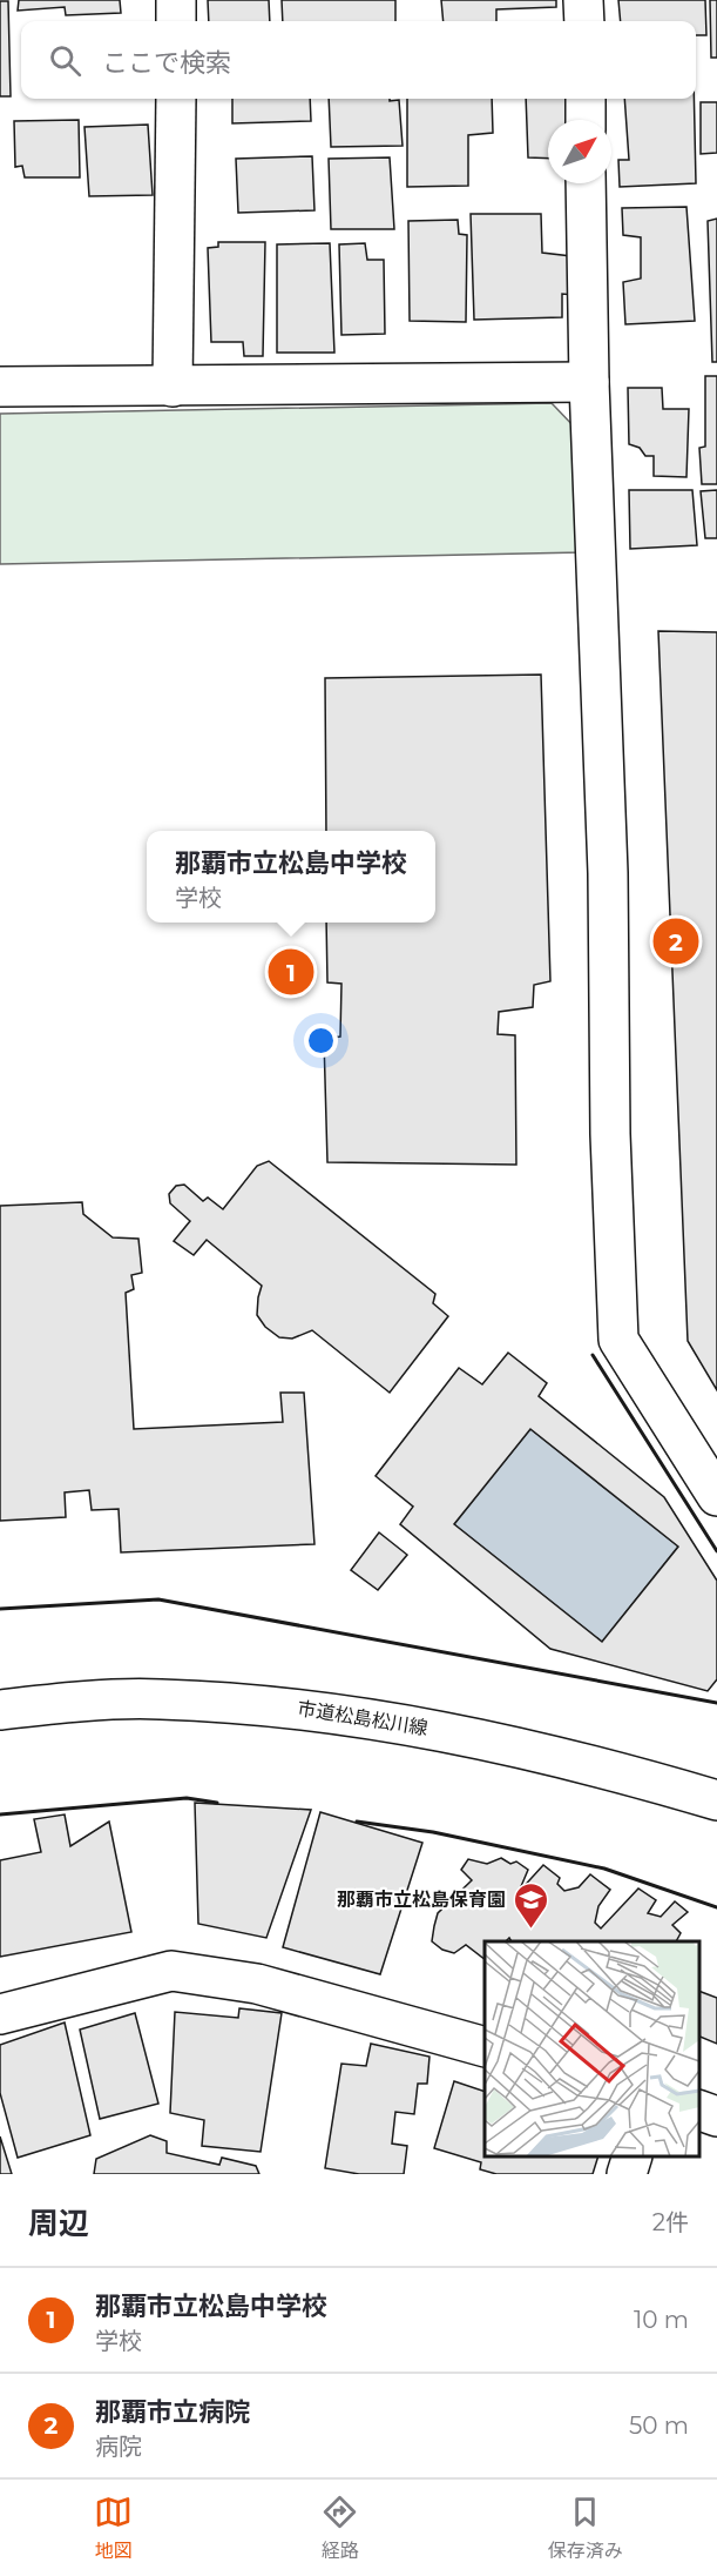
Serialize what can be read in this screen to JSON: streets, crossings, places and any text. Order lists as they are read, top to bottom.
{
  "streets": {
    "street": ["市道松島松川線"]
  },
  "places": {
    "school or university": ["那覇市立松島保育園"]
  },
  "north": "top right",
  "page": {
    "search": "ここで検索",
    "popup": ["那覇市立松島中学校", "学校"],
    "pins": ["2", "1"],
    "heading": ["周辺", "2件"],
    "list": [
      {
        "mark": "1",
        "name": "那覇市立松島中学校",
        "note": "学校",
        "value": "10 m"
      },
      {
        "mark": "2",
        "name": "那覇市立病院",
        "note": "病院",
        "value": "50 m"
      }
    ],
    "nav": ["地図", "経路", "保存済み"]
  }
}
